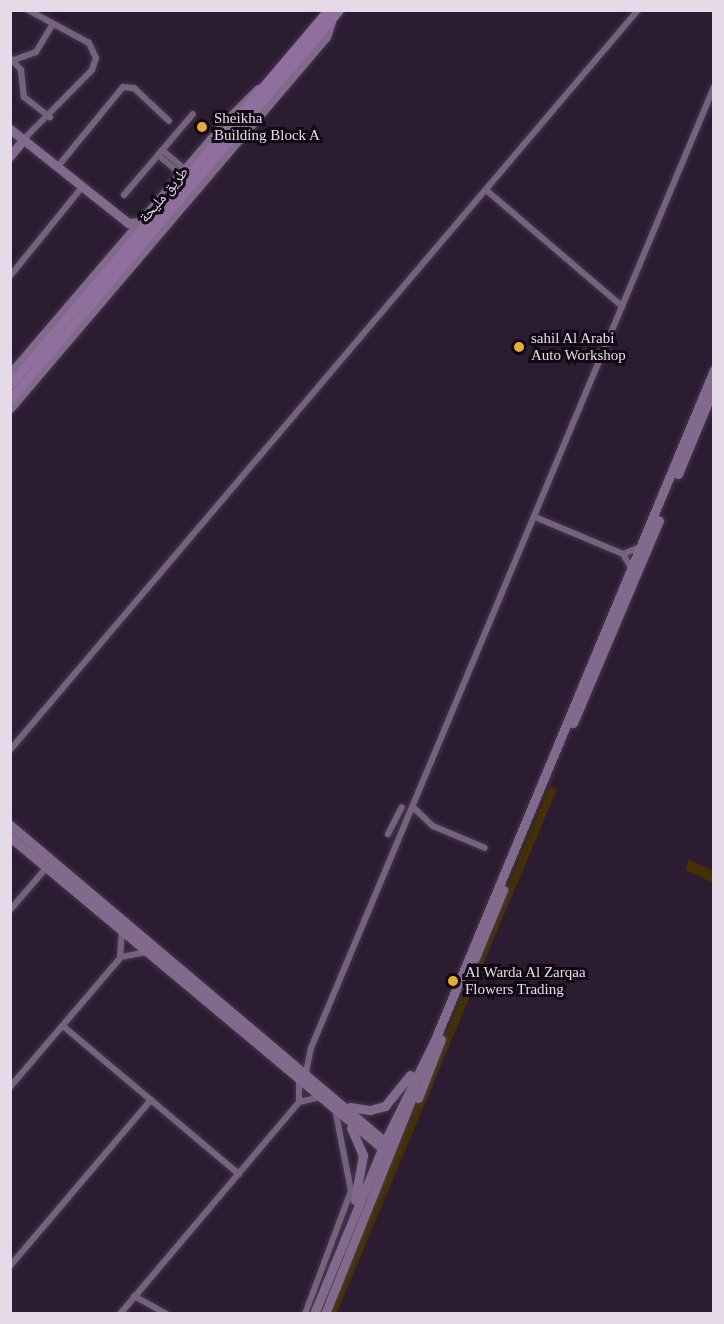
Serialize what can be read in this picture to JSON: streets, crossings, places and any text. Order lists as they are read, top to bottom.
{
  "streets": {
    "main road": ["طريق مليحة"]
  },
  "places": ["Sheikha Building Block A", "sahil Al Arabi Auto Workshop", "Al Warda Al Zarqaa Flowers Trading"]
}
